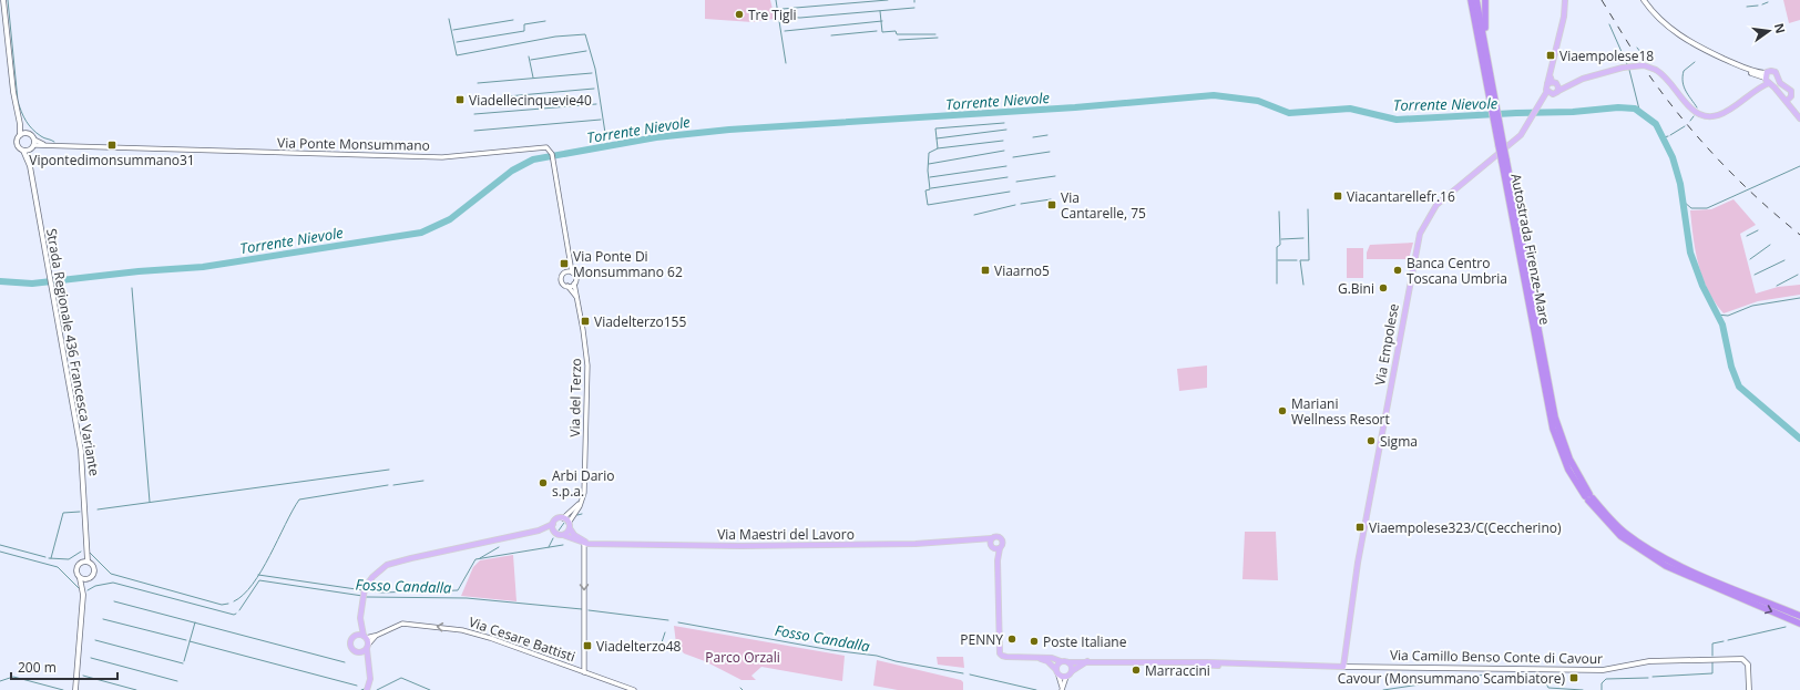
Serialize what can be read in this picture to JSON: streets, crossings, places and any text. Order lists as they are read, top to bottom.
{
  "streets": {
    "highway": ["Autostrada Firenze-Mare"],
    "main road": [
      "Via Empolese",
      "Strada Regionale 436 Francesca Variante",
      "Via Maestri del Lavoro",
      "Via Camillo Benso Conte di Cavour"
    ],
    "street": ["Via Ponte Monsummano", "Via del Terzo", "Via Cesare Battisti"]
  },
  "crossings": [
    ["Via Ponte Monsummano", "Via del Terzo"],
    ["Via Empolese", "Via Camillo Benso Conte di Cavour"]
  ],
  "one_way": ["Via Cesare Battisti"],
  "water": ["Torrente Nievole", "Fosso Candalla"],
  "parks": ["Parco Orzali"],
  "places": {
    "other": [
      "Tre Tigli",
      "Banca Centro Toscana Umbria",
      "G.Bini",
      "Mariani Wellness Resort",
      "Sigma",
      "Arbi Dario s.p.a.",
      "PENNY",
      "Poste Italiane",
      "Marraccini"
    ],
    "transit": [
      "Viaempolese18",
      "Viadellecinquevie40",
      "Vipontedimonsummano31",
      "Viacantarellefr.16",
      "Via Cantarelle, 75",
      "Via Ponte Di Monsummano 62",
      "Viaarno5",
      "Viadelterzo155",
      "Viaempolese323/C(Ceccherino)",
      "Viadelterzo48",
      "Cavour (Monsummano Scambiatore)"
    ]
  },
  "scale_bar": "200 m",
  "north": "right"
}
